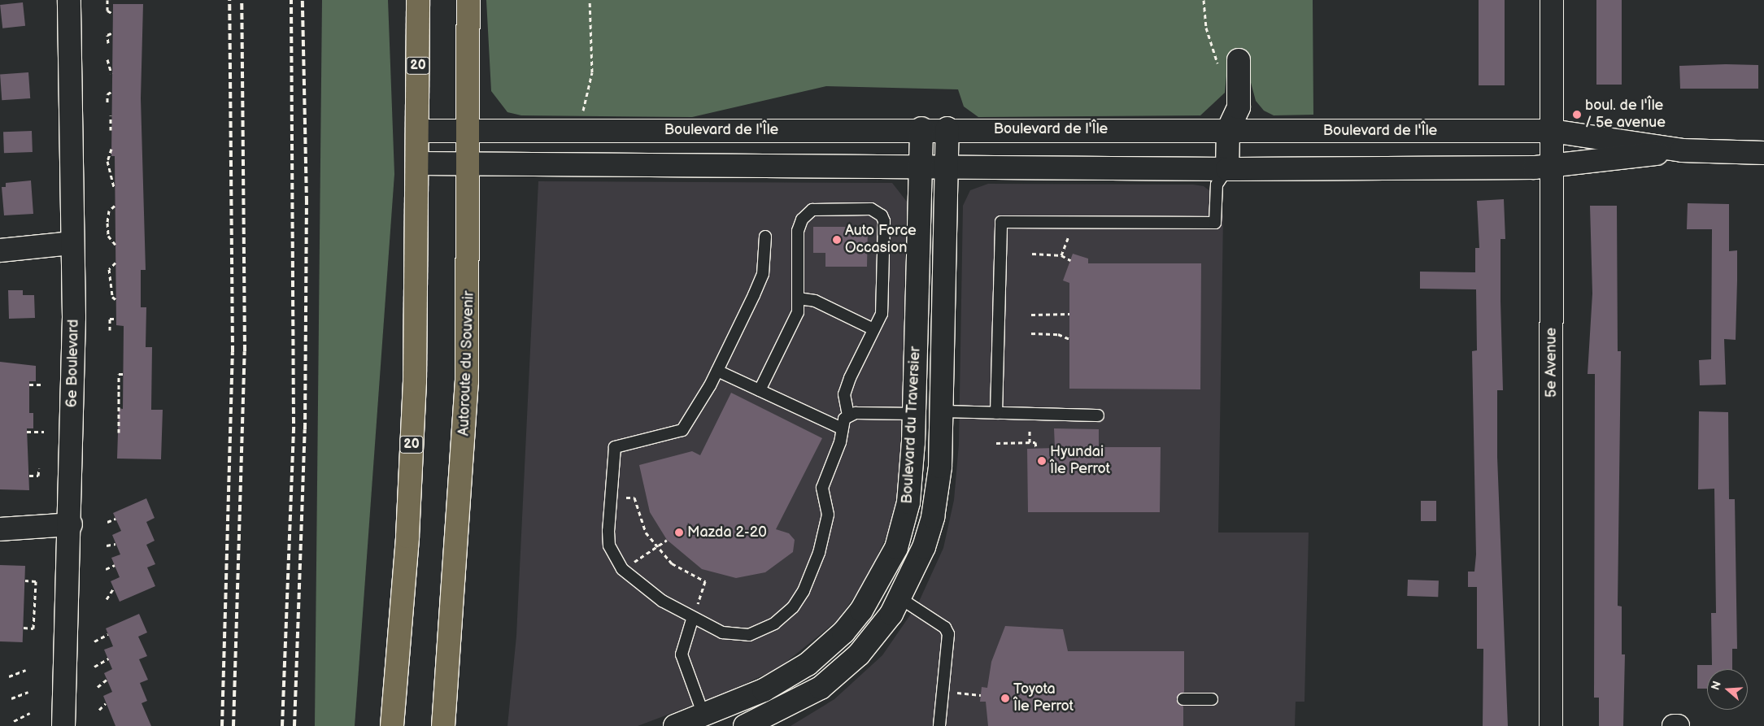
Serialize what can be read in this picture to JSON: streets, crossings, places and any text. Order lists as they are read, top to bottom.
{
  "streets": {
    "highway": ["20", "Autoroute du Souvenir"],
    "street": [
      "Boulevard de l'Île",
      "5e Avenue",
      "6e Boulevard",
      "Boulevard du Traversier"
    ]
  },
  "crossings": [
    ["20", "Boulevard de l'Île"],
    ["Boulevard de l'Île", "5e Avenue"],
    ["Boulevard de l'Île", "Autoroute du Souvenir"],
    ["Boulevard de l'Île", "Boulevard du Traversier"]
  ],
  "places": [
    "boul. de l'Île / 5e avenue",
    "Auto Force Occasion",
    "Hyundai Île Perrot",
    "Mazda 2-20",
    "Toyota Île Perrot"
  ],
  "north": "left"
}
